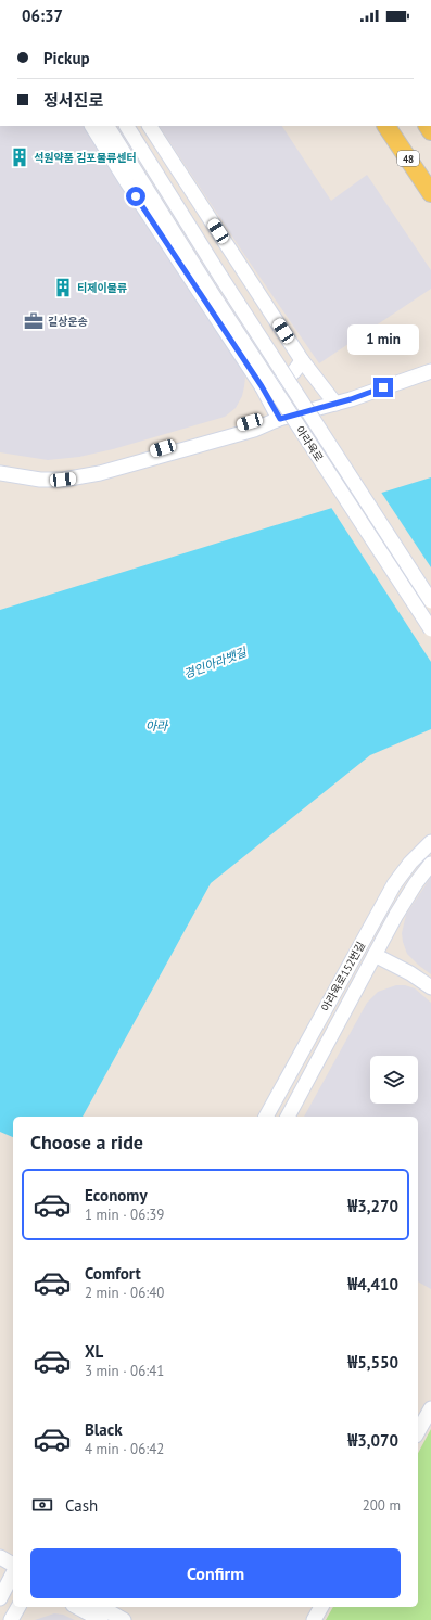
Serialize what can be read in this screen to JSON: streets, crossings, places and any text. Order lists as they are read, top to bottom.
{
  "streets": {
    "main road": ["48"],
    "street": ["아라육로", "아라육로152번길"]
  },
  "water": ["경인아라뱃길", "아라"],
  "places": {
    "building": ["석원약품 김포물류센터", "티제이물류"],
    "office": ["길상운송"]
  },
  "page": {
    "status": "06:37",
    "banner": ["Pickup", "정서진로"],
    "bubble": "1 min",
    "heading": "Choose a ride",
    "list": [
      {
        "name": "Economy",
        "note": "1 min · 06:39",
        "value": "₩3,270"
      },
      {
        "name": "Comfort",
        "note": "2 min · 06:40",
        "value": "₩4,410"
      },
      {
        "name": "XL",
        "note": "3 min · 06:41",
        "value": "₩5,550"
      },
      {
        "name": "Black",
        "note": "4 min · 06:42",
        "value": "₩3,070"
      }
    ],
    "pay": ["Cash", "200 m"],
    "buttons": "Confirm"
  }
}
